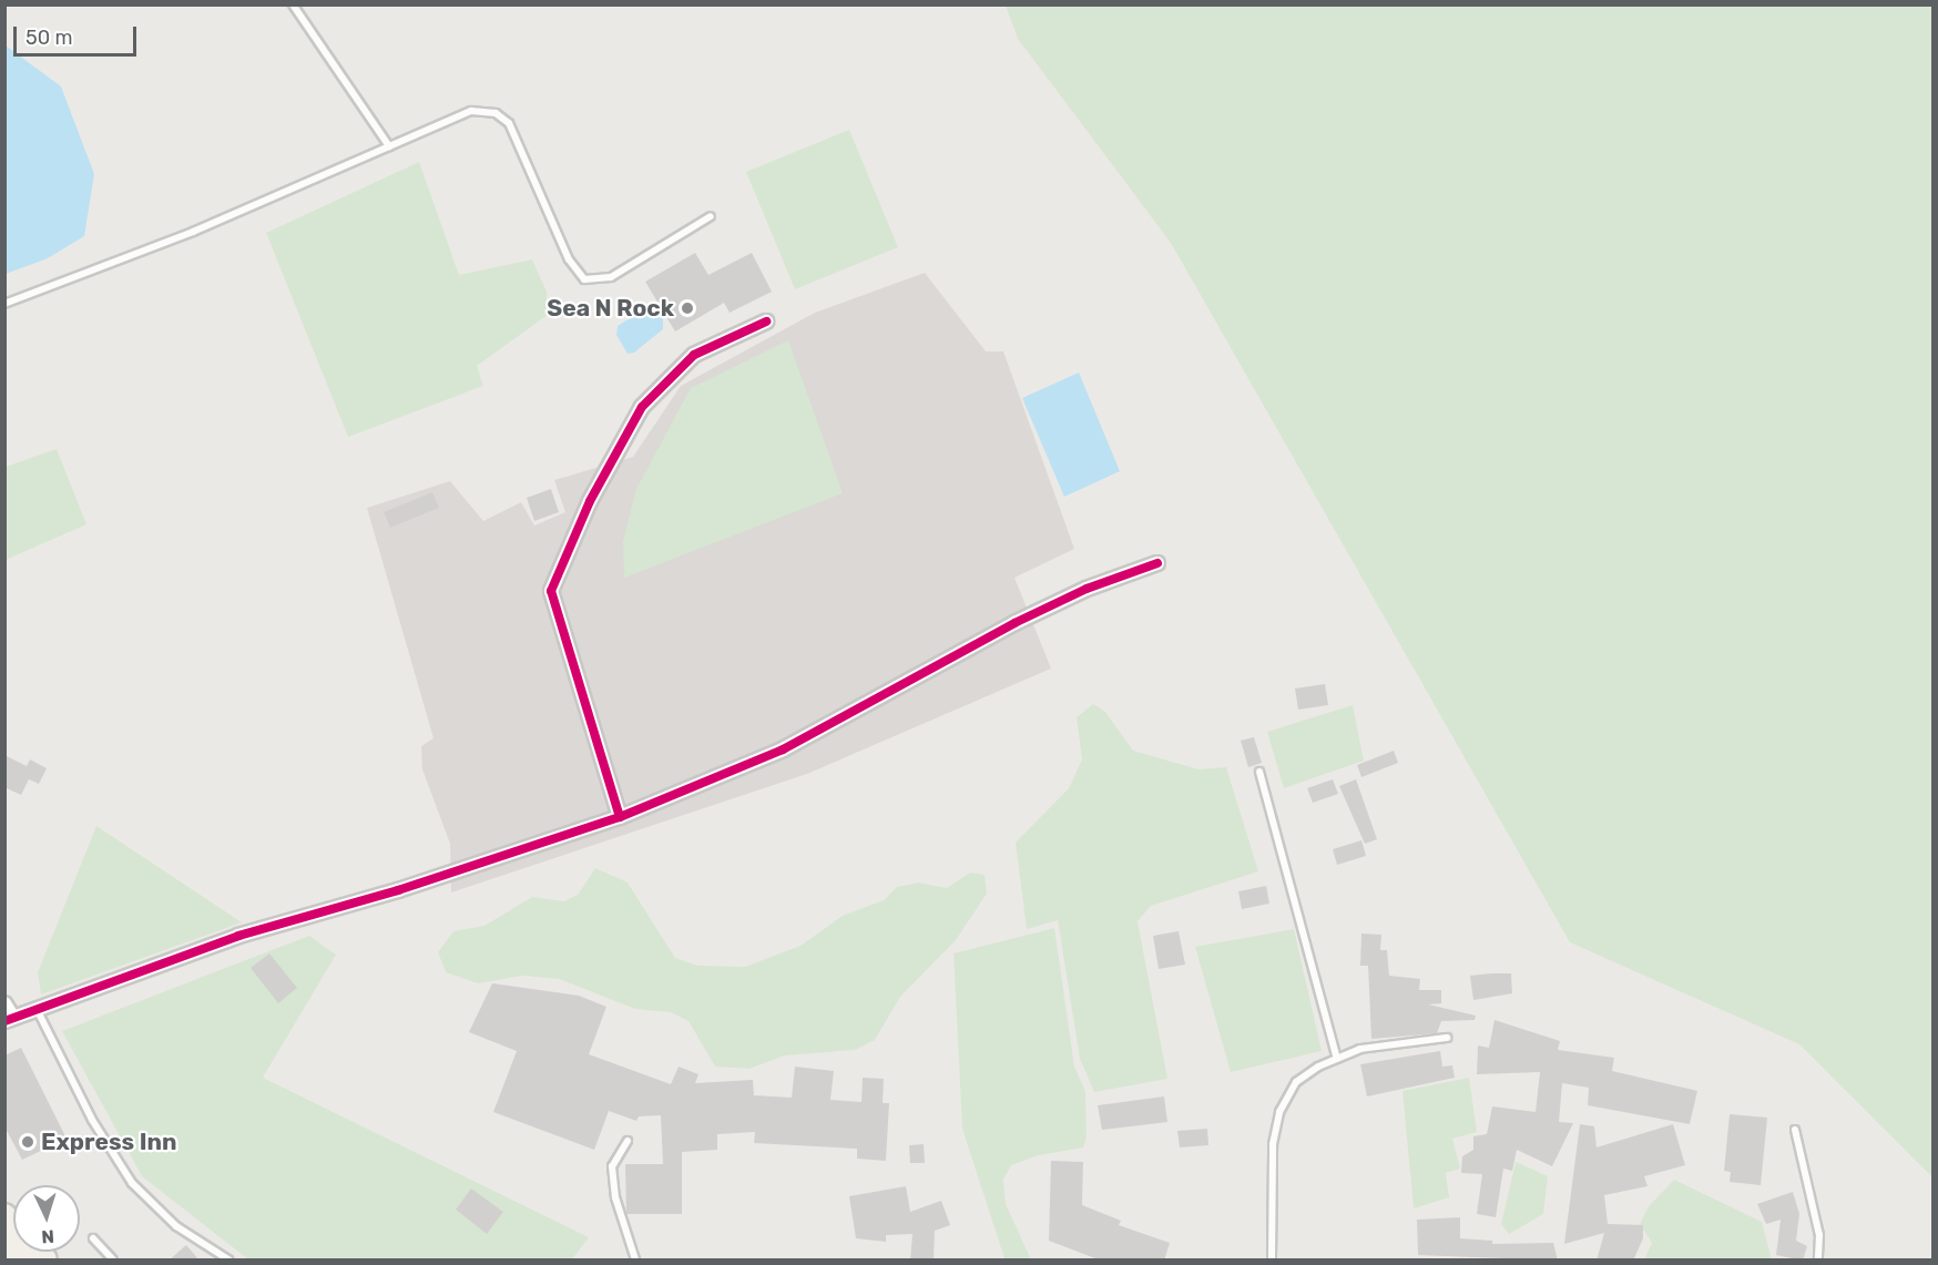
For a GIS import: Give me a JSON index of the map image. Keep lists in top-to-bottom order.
{
  "places": ["Sea N Rock", "Express Inn"],
  "scale_bar": "50 m",
  "north": "bottom"
}
